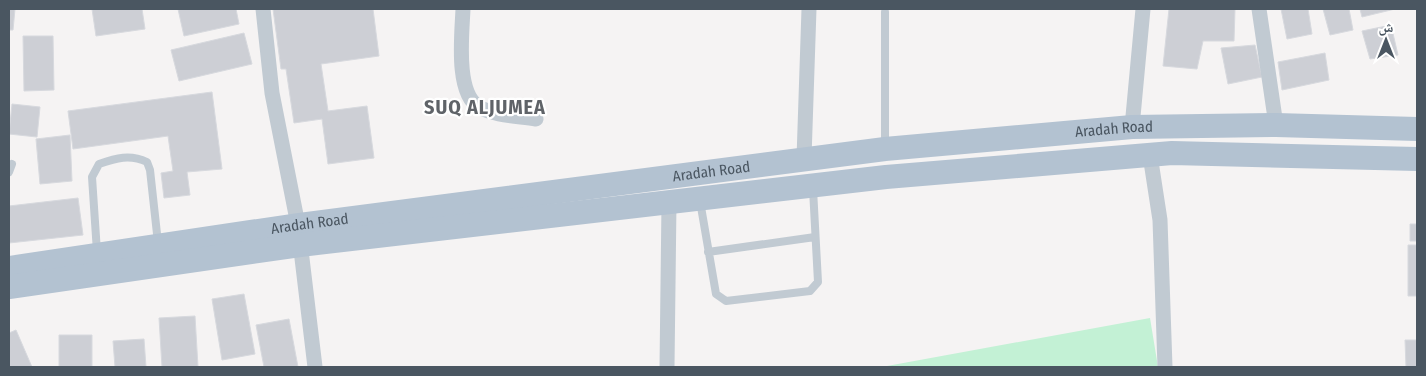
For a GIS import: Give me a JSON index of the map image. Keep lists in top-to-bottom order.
{
  "streets": {
    "main road": ["Aradah Road"]
  },
  "districts": ["SUQ ALJUMEA"],
  "north": "top"
}
